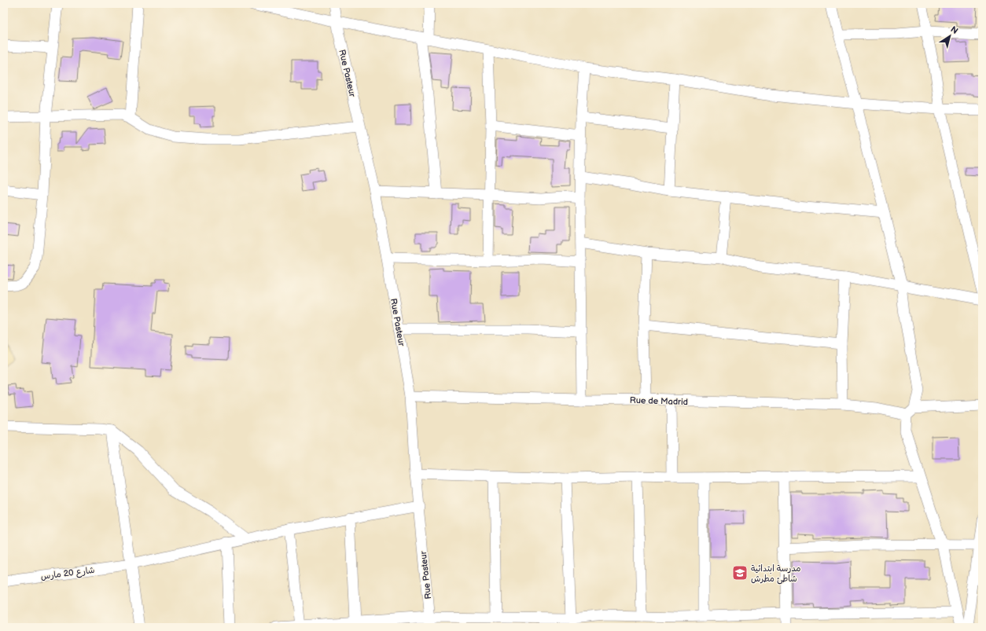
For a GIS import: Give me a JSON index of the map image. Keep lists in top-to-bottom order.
{
  "streets": {
    "street": ["Rue Pasteur", "Rue de Madrid", "شارع 20 مارس"]
  },
  "crossings": [
    ["Rue Pasteur", "Rue de Madrid"],
    ["Rue Pasteur", "شارع 20 مارس"]
  ],
  "places": {
    "school or university": ["مدرسة ابتدائية شاطئ مطرش"]
  },
  "north": "top right"
}
